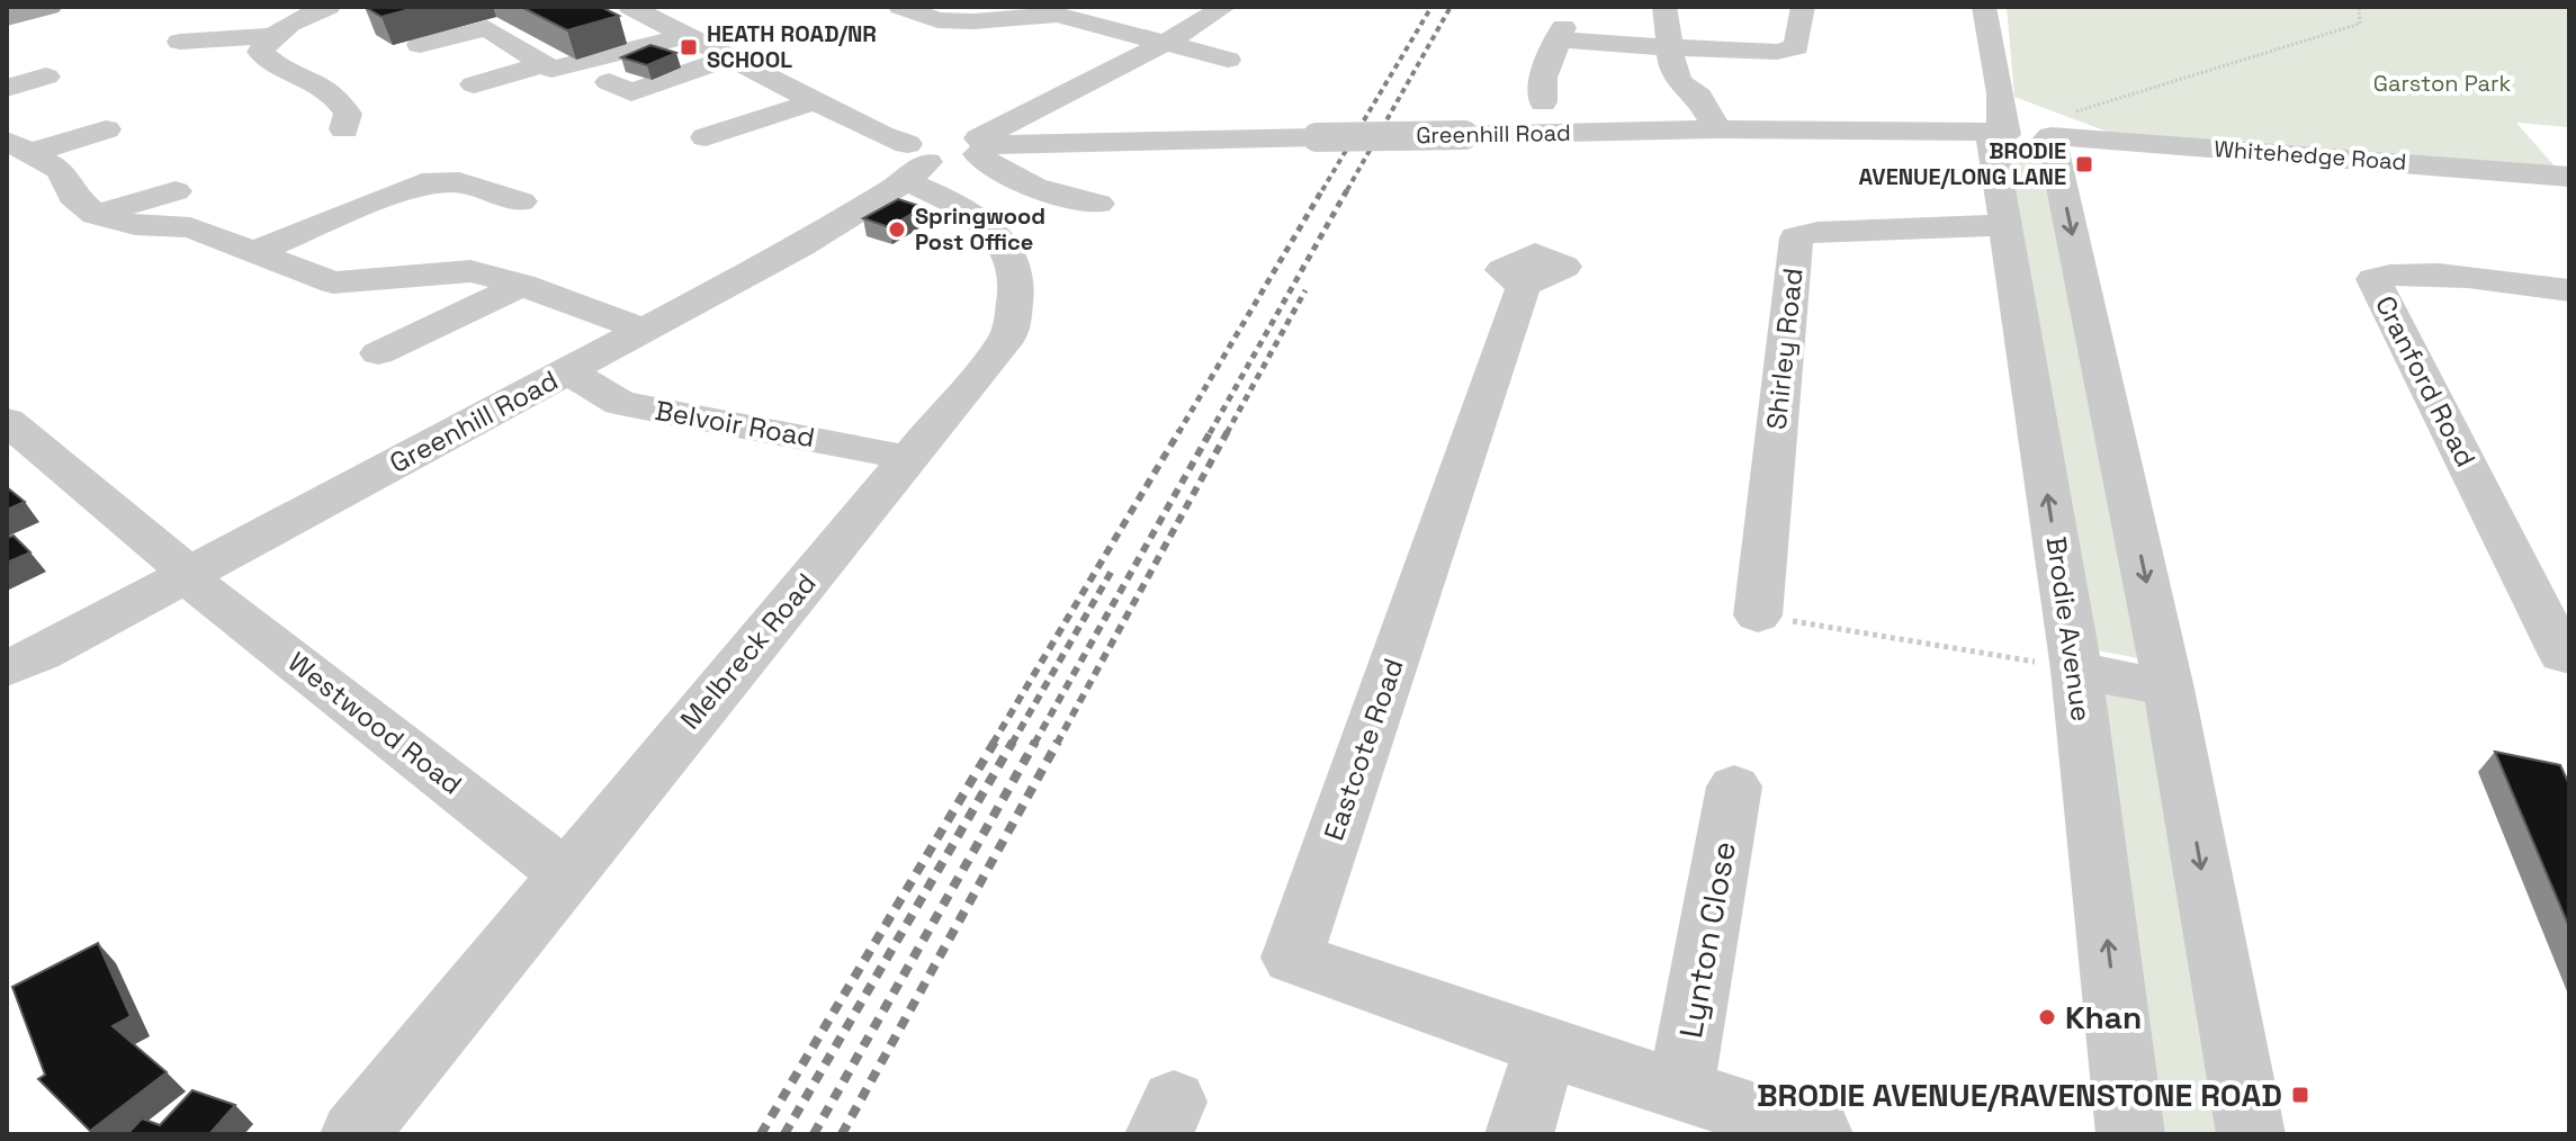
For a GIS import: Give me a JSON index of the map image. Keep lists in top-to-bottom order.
{
  "streets": {
    "street": [
      "Greenhill Road",
      "Whitehedge Road",
      "Shirley Road",
      "Cranford Road",
      "Belvoir Road",
      "Brodie Avenue",
      "Melbreck Road",
      "Westwood Road",
      "Eastcote Road",
      "Lynton Close"
    ]
  },
  "crossings": [
    ["Greenhill Road", "Whitehedge Road"],
    ["Greenhill Road", "Belvoir Road"],
    ["Greenhill Road", "Brodie Avenue"],
    ["Greenhill Road", "Melbreck Road"],
    ["Greenhill Road", "Westwood Road"],
    ["Whitehedge Road", "Brodie Avenue"],
    ["Shirley Road", "Brodie Avenue"],
    ["Belvoir Road", "Melbreck Road"],
    ["Melbreck Road", "Westwood Road"]
  ],
  "parks": ["Garston Park"],
  "places": {
    "transit": ["HEATH ROAD/NR SCHOOL", "BRODIE AVENUE/LONG LANE", "BRODIE AVENUE/RAVENSTONE ROAD"],
    "other": ["Springwood Post Office", "Khan"]
  }
}
